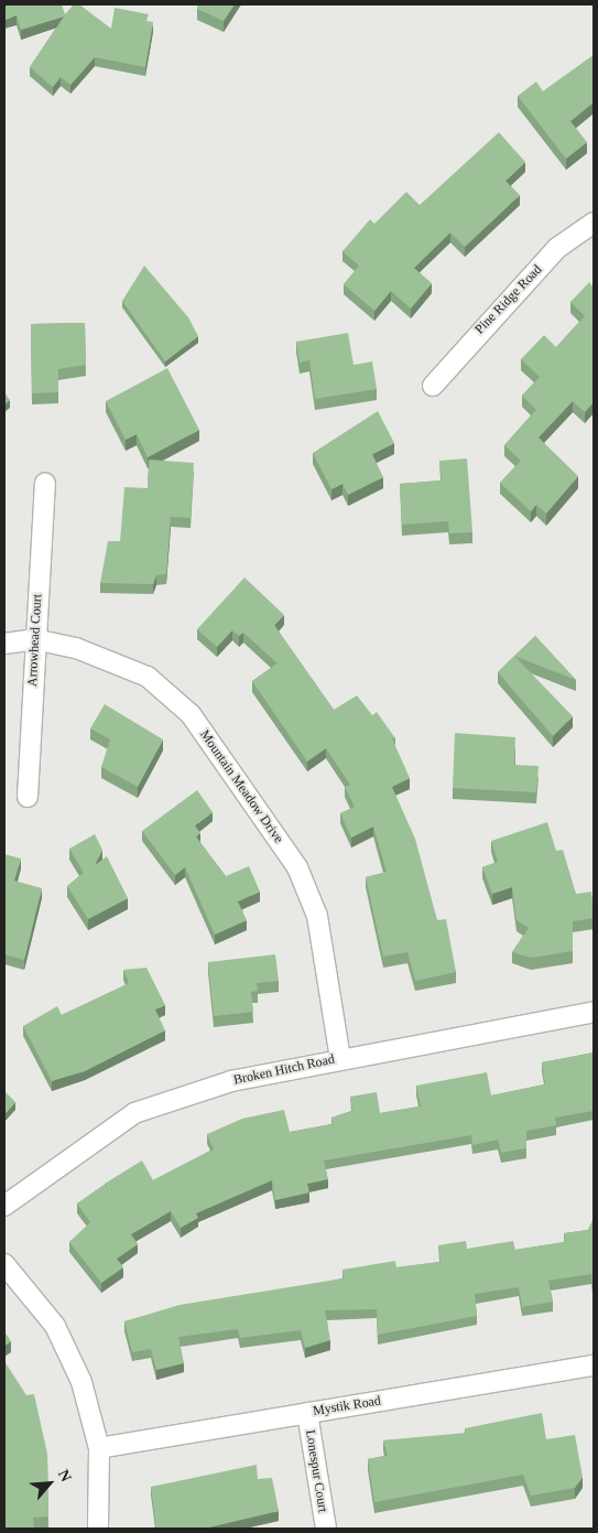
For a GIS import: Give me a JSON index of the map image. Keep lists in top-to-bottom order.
{
  "streets": {
    "street": [
      "Pine Ridge Road",
      "Arrowhead Court",
      "Mountain Meadow Drive",
      "Broken Hitch Road",
      "Mystik Road",
      "Lonespur Court"
    ]
  },
  "crossings": [
    ["Arrowhead Court", "Mountain Meadow Drive"],
    ["Mountain Meadow Drive", "Broken Hitch Road"],
    ["Mystik Road", "Lonespur Court"]
  ],
  "north": "top right"
}
